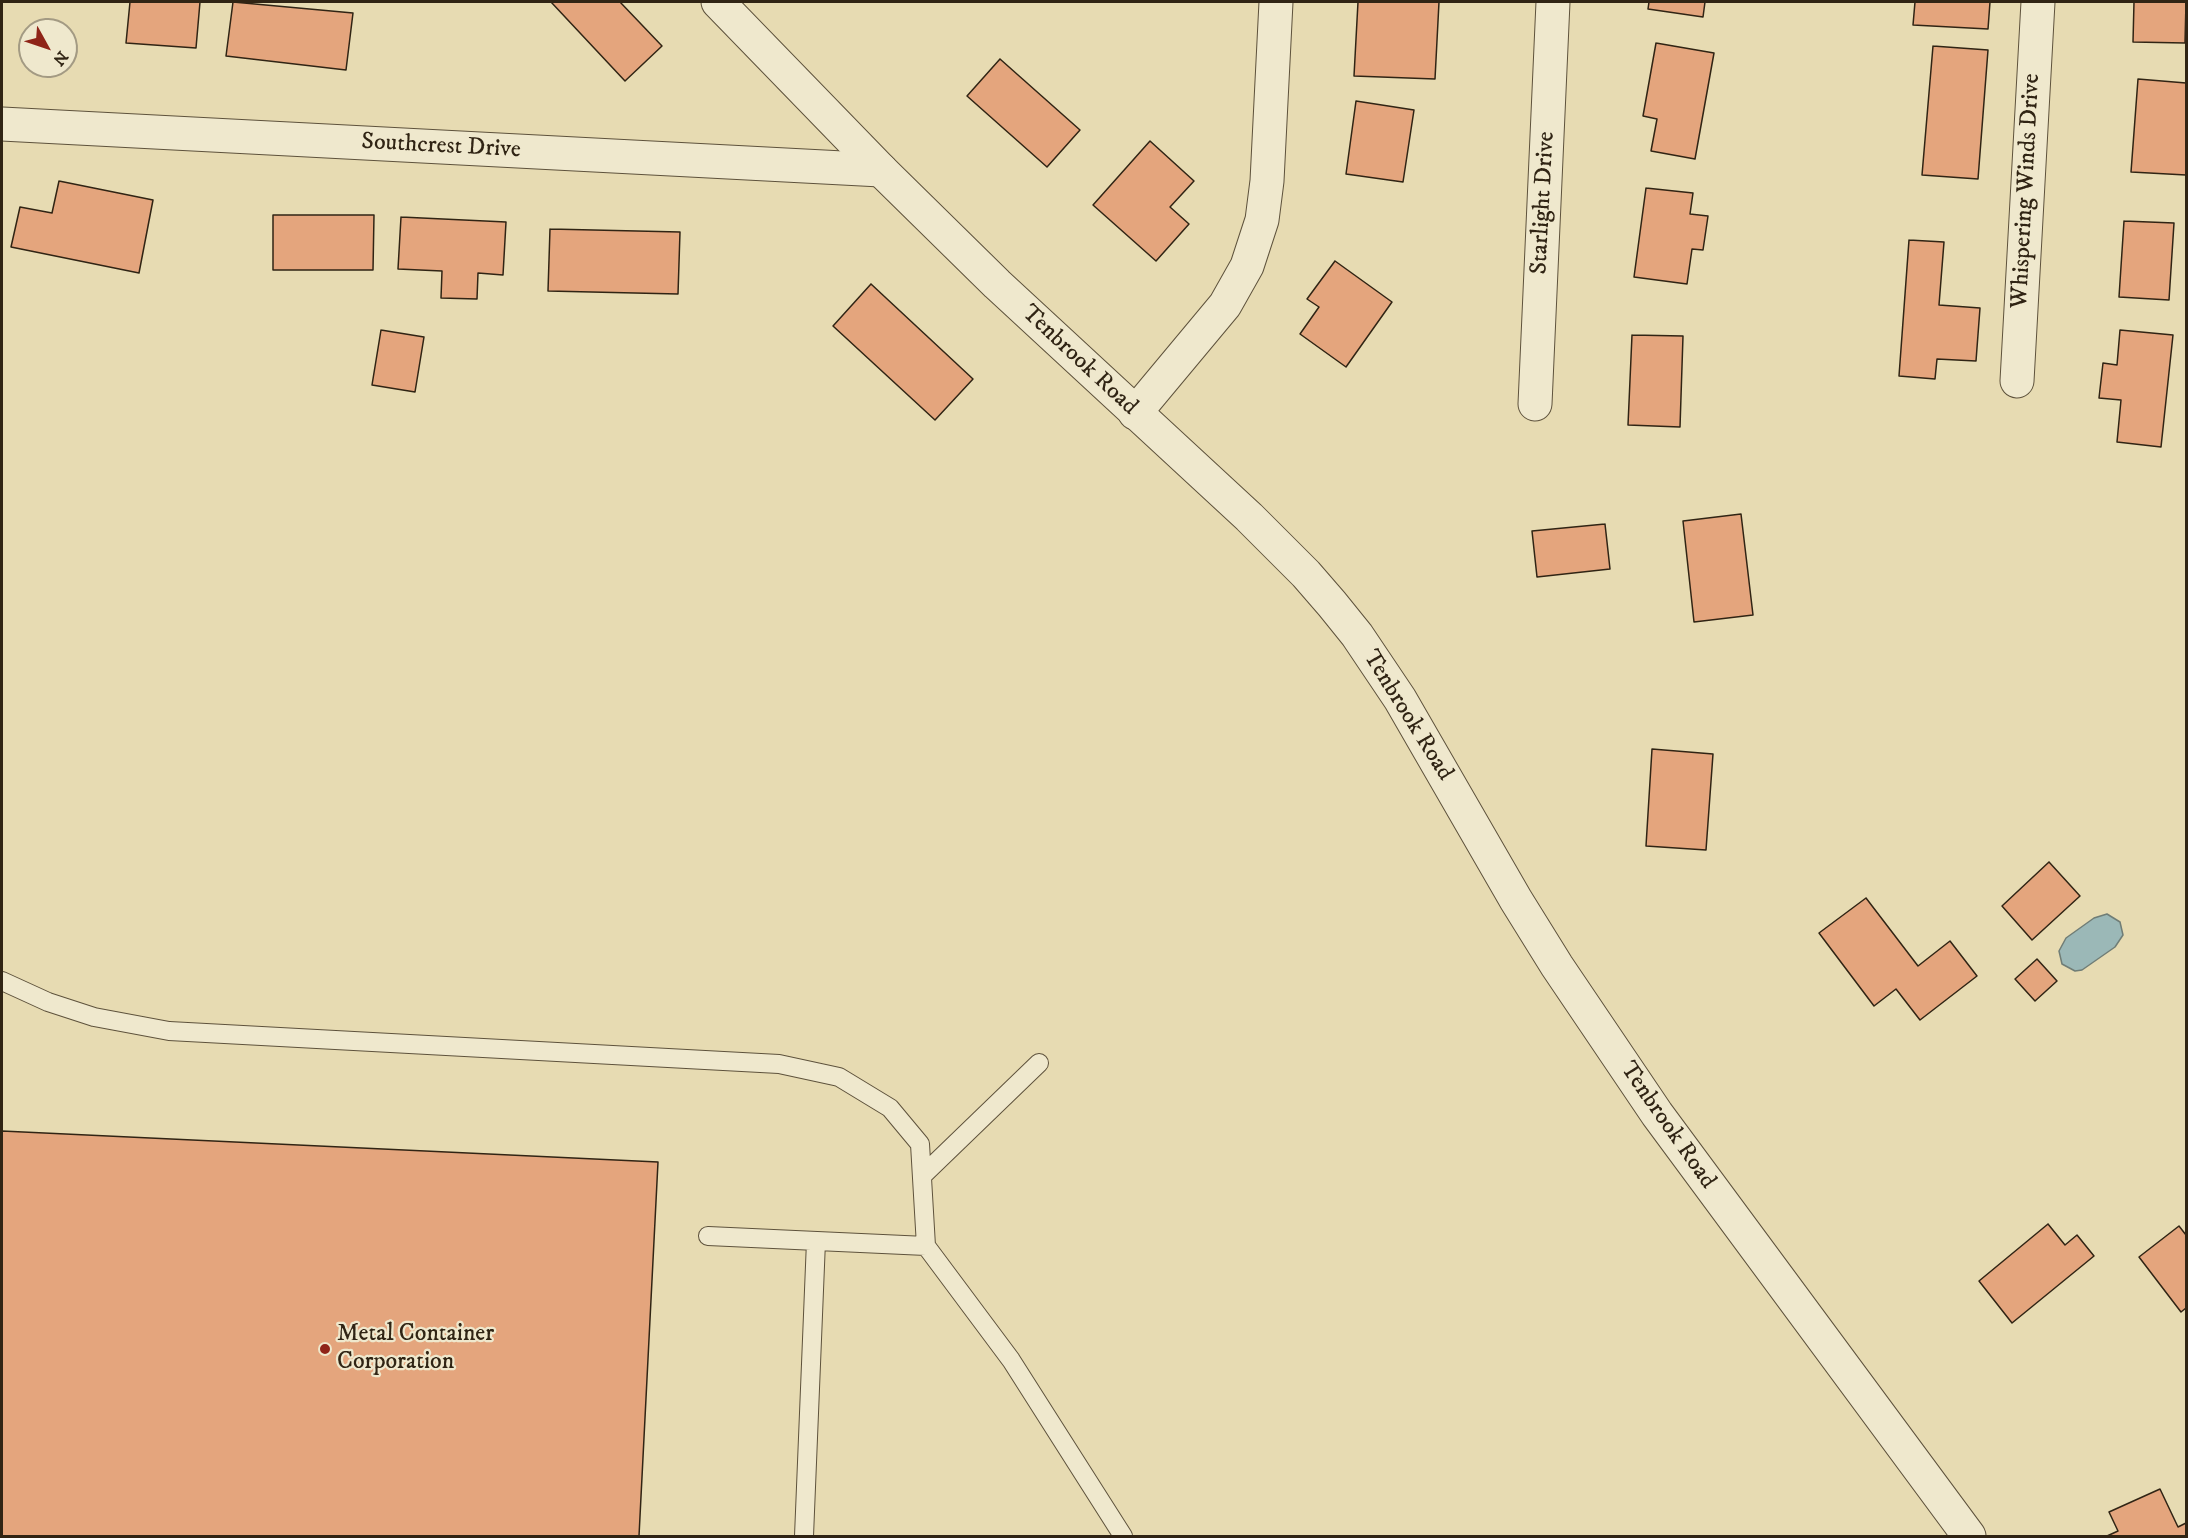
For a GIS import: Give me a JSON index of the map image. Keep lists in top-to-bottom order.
{
  "streets": {
    "street": [
      "Southcrest Drive",
      "Whispering Winds Drive",
      "Starlight Drive",
      "Tenbrook Road"
    ]
  },
  "crossings": [
    ["Southcrest Drive", "Tenbrook Road"]
  ],
  "places": ["Metal Container Corporation"],
  "north": "bottom right"
}
